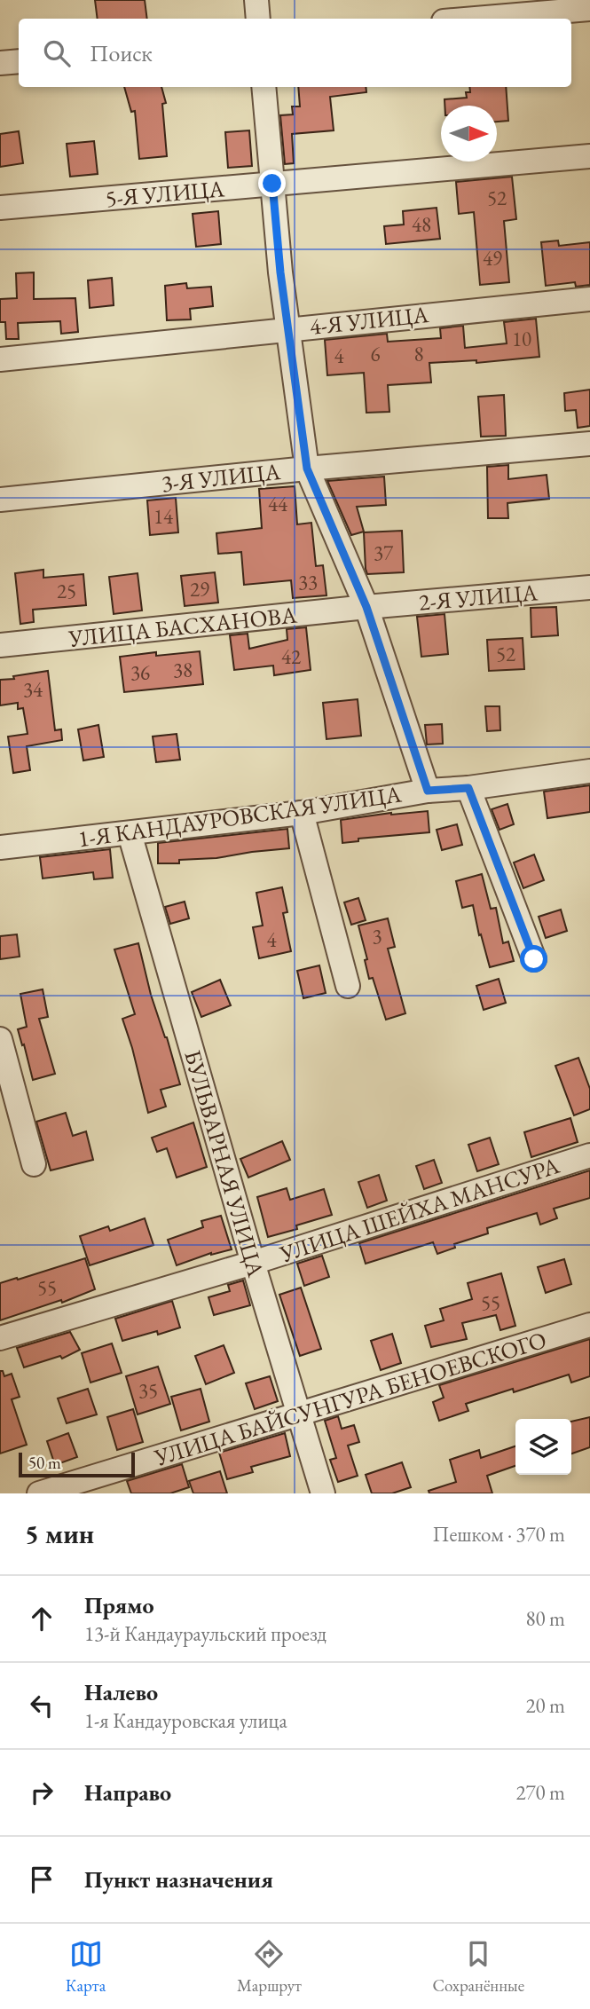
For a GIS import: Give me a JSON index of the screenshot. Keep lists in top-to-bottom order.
{
  "streets": {
    "street": [
      "5-Я УЛИЦА",
      "4-Я УЛИЦА",
      "3-Я УЛИЦА",
      "2-Я УЛИЦА",
      "УЛИЦА БАСХАНОВА",
      "1-Я КАНДАУРОВСКАЯ УЛИЦА",
      "БУЛЬВАРНАЯ УЛИЦА",
      "УЛИЦА ШЕЙХА МАНСУРА",
      "УЛИЦА БАЙСУНГУРА БЕНОЕВСКОГО"
    ]
  },
  "crossings": [
    ["2-Я УЛИЦА", "УЛИЦА БАСХАНОВА"],
    ["1-Я КАНДАУРОВСКАЯ УЛИЦА", "БУЛЬВАРНАЯ УЛИЦА"],
    ["БУЛЬВАРНАЯ УЛИЦА", "УЛИЦА ШЕЙХА МАНСУРА"],
    ["БУЛЬВАРНАЯ УЛИЦА", "УЛИЦА БАЙСУНГУРА БЕНОЕВСКОГО"]
  ],
  "house_numbers": [
    "52",
    "48",
    "49",
    "10",
    "6",
    "8",
    "4",
    "44",
    "14",
    "37",
    "33",
    "29",
    "25",
    "52",
    "42",
    "38",
    "36",
    "34",
    "3",
    "4",
    "55",
    "55",
    "35"
  ],
  "scale_bar": "50 m",
  "north": "right",
  "page": {
    "search": "Поиск",
    "scale": "50 m",
    "heading": ["5 мин", "Пешком · 370 m"],
    "list": [
      ["Прямо", "13-й Кандаураульский проезд", "80 m"],
      ["Налево", "1-я Кандауровская улица", "20 m"],
      ["Направо", "270 m"],
      "Пункт назначения"
    ],
    "nav": ["Карта", "Маршрут", "Сохранённые"]
  }
}
